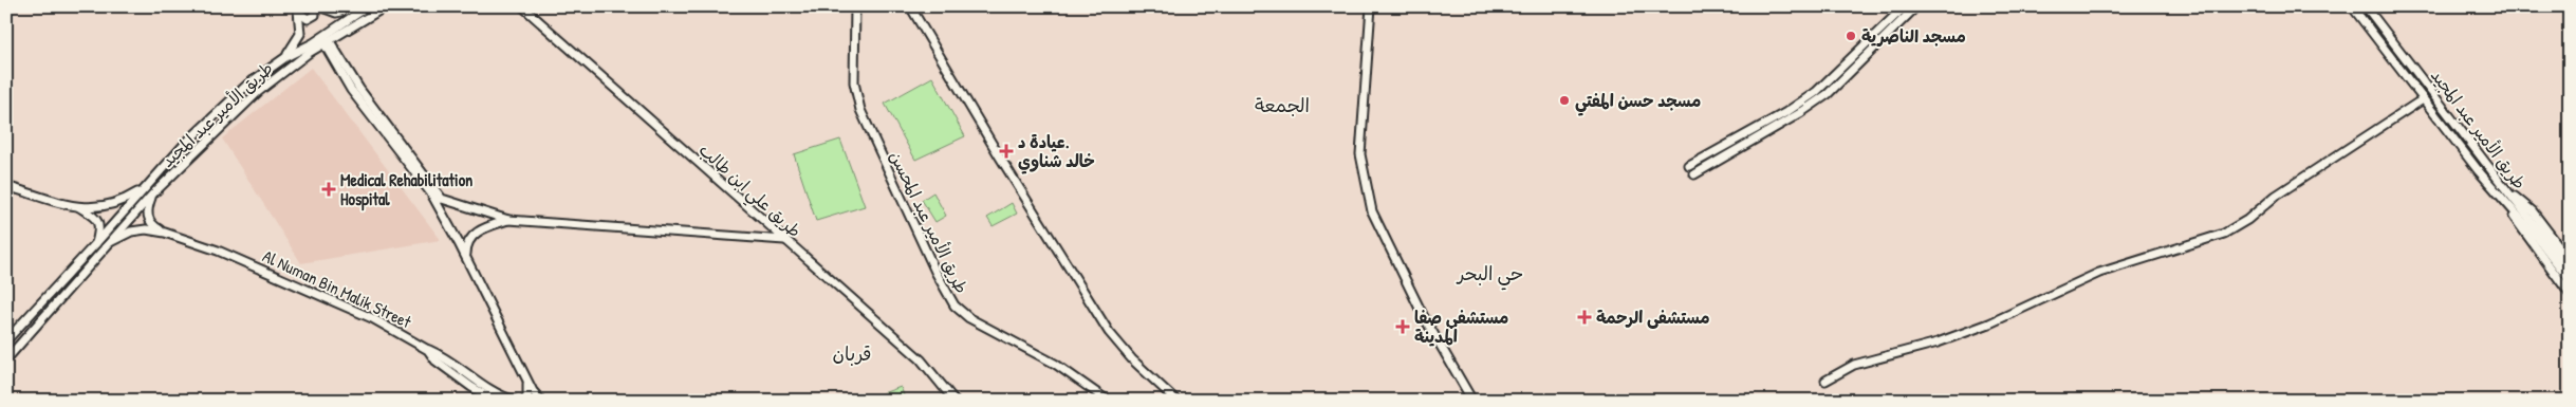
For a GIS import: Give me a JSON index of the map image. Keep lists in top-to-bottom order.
{
  "streets": {
    "main road": [
      "طريق الأمير عبد المجيد",
      "طريق علي ابن طالب",
      "طريق الأمير عبد المحسن",
      "Al Numan Bin Malik Street"
    ]
  },
  "crossings": [
    ["طريق الأمير عبد المجيد", "Al Numan Bin Malik Street"]
  ],
  "districts": ["الجمعة", "حي البحر", "قربان"],
  "places": {
    "other": ["مسجد الناصرية", "مسجد حسن المفتي"],
    "health": [
      "عيادة د. خالد شناوي",
      "Medical Rehabilitation Hospital",
      "مستشفى الرحمة",
      "مستشفی صفا المدینة"
    ]
  }
}
